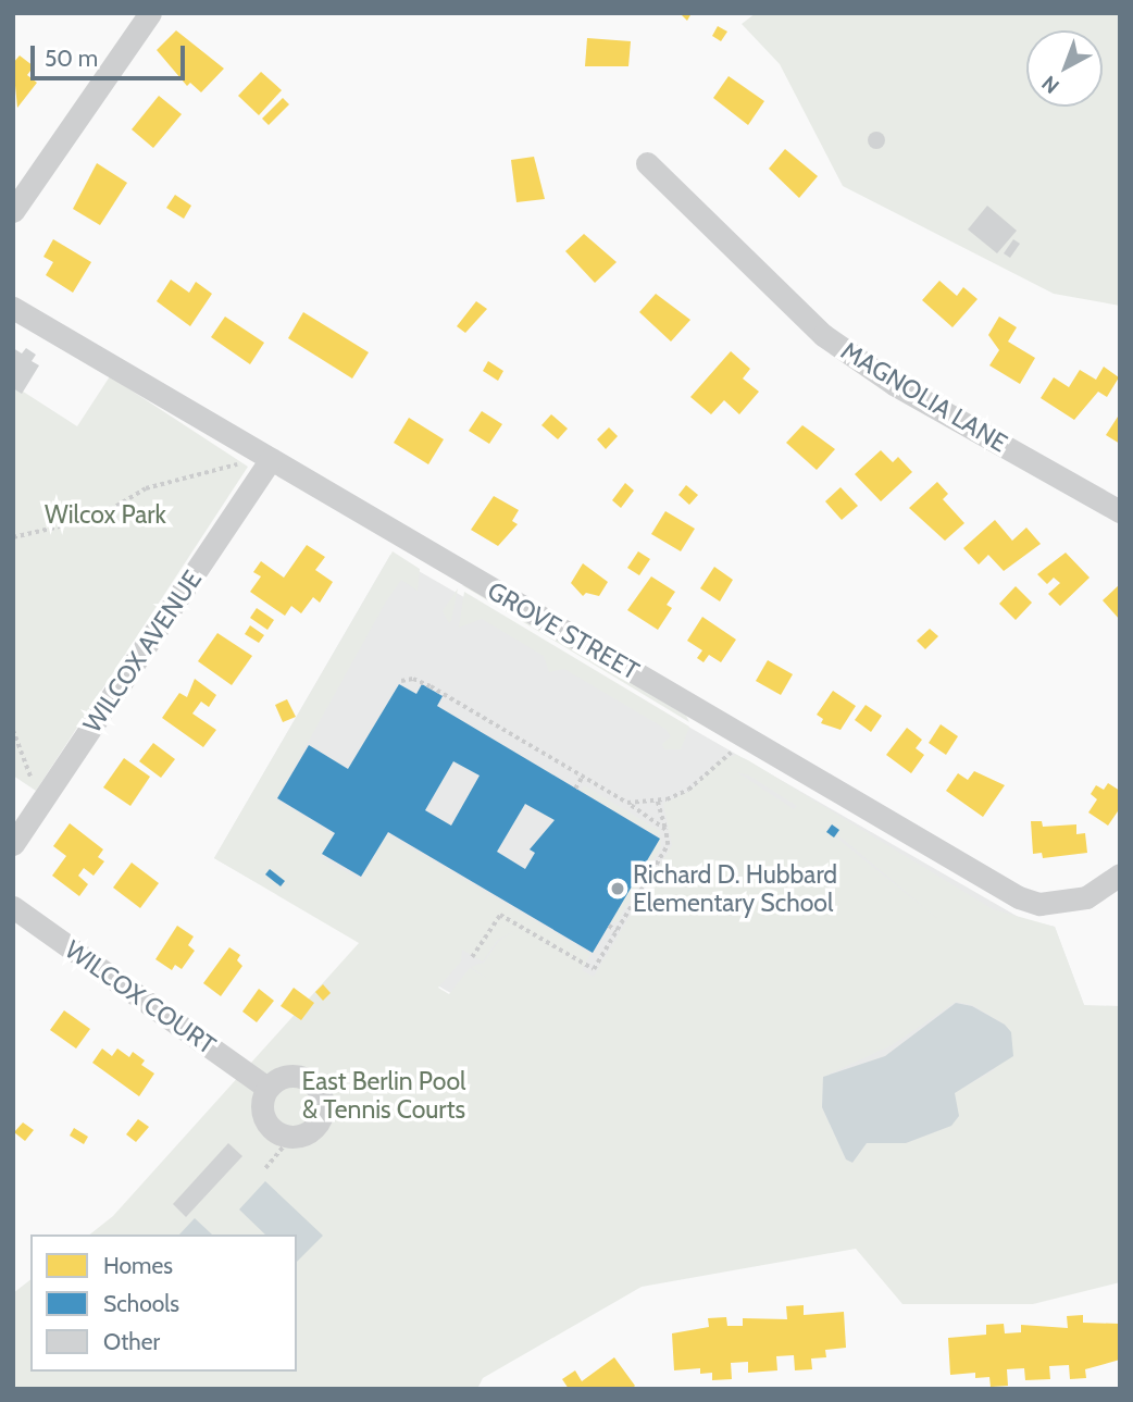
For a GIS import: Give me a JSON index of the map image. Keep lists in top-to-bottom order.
{
  "streets": {
    "street": [
      "MAGNOLIA LANE",
      "GROVE STREET",
      "WILCOX AVENUE",
      "WILCOX COURT"
    ]
  },
  "crossings": [
    ["GROVE STREET", "WILCOX AVENUE"]
  ],
  "parks": ["Wilcox Park", "East Berlin Pool & Tennis Courts"],
  "places": ["Richard D. Hubbard Elementary School"],
  "legend": ["Homes", "Schools", "Other"],
  "scale_bar": "50 m",
  "north": "bottom left"
}
